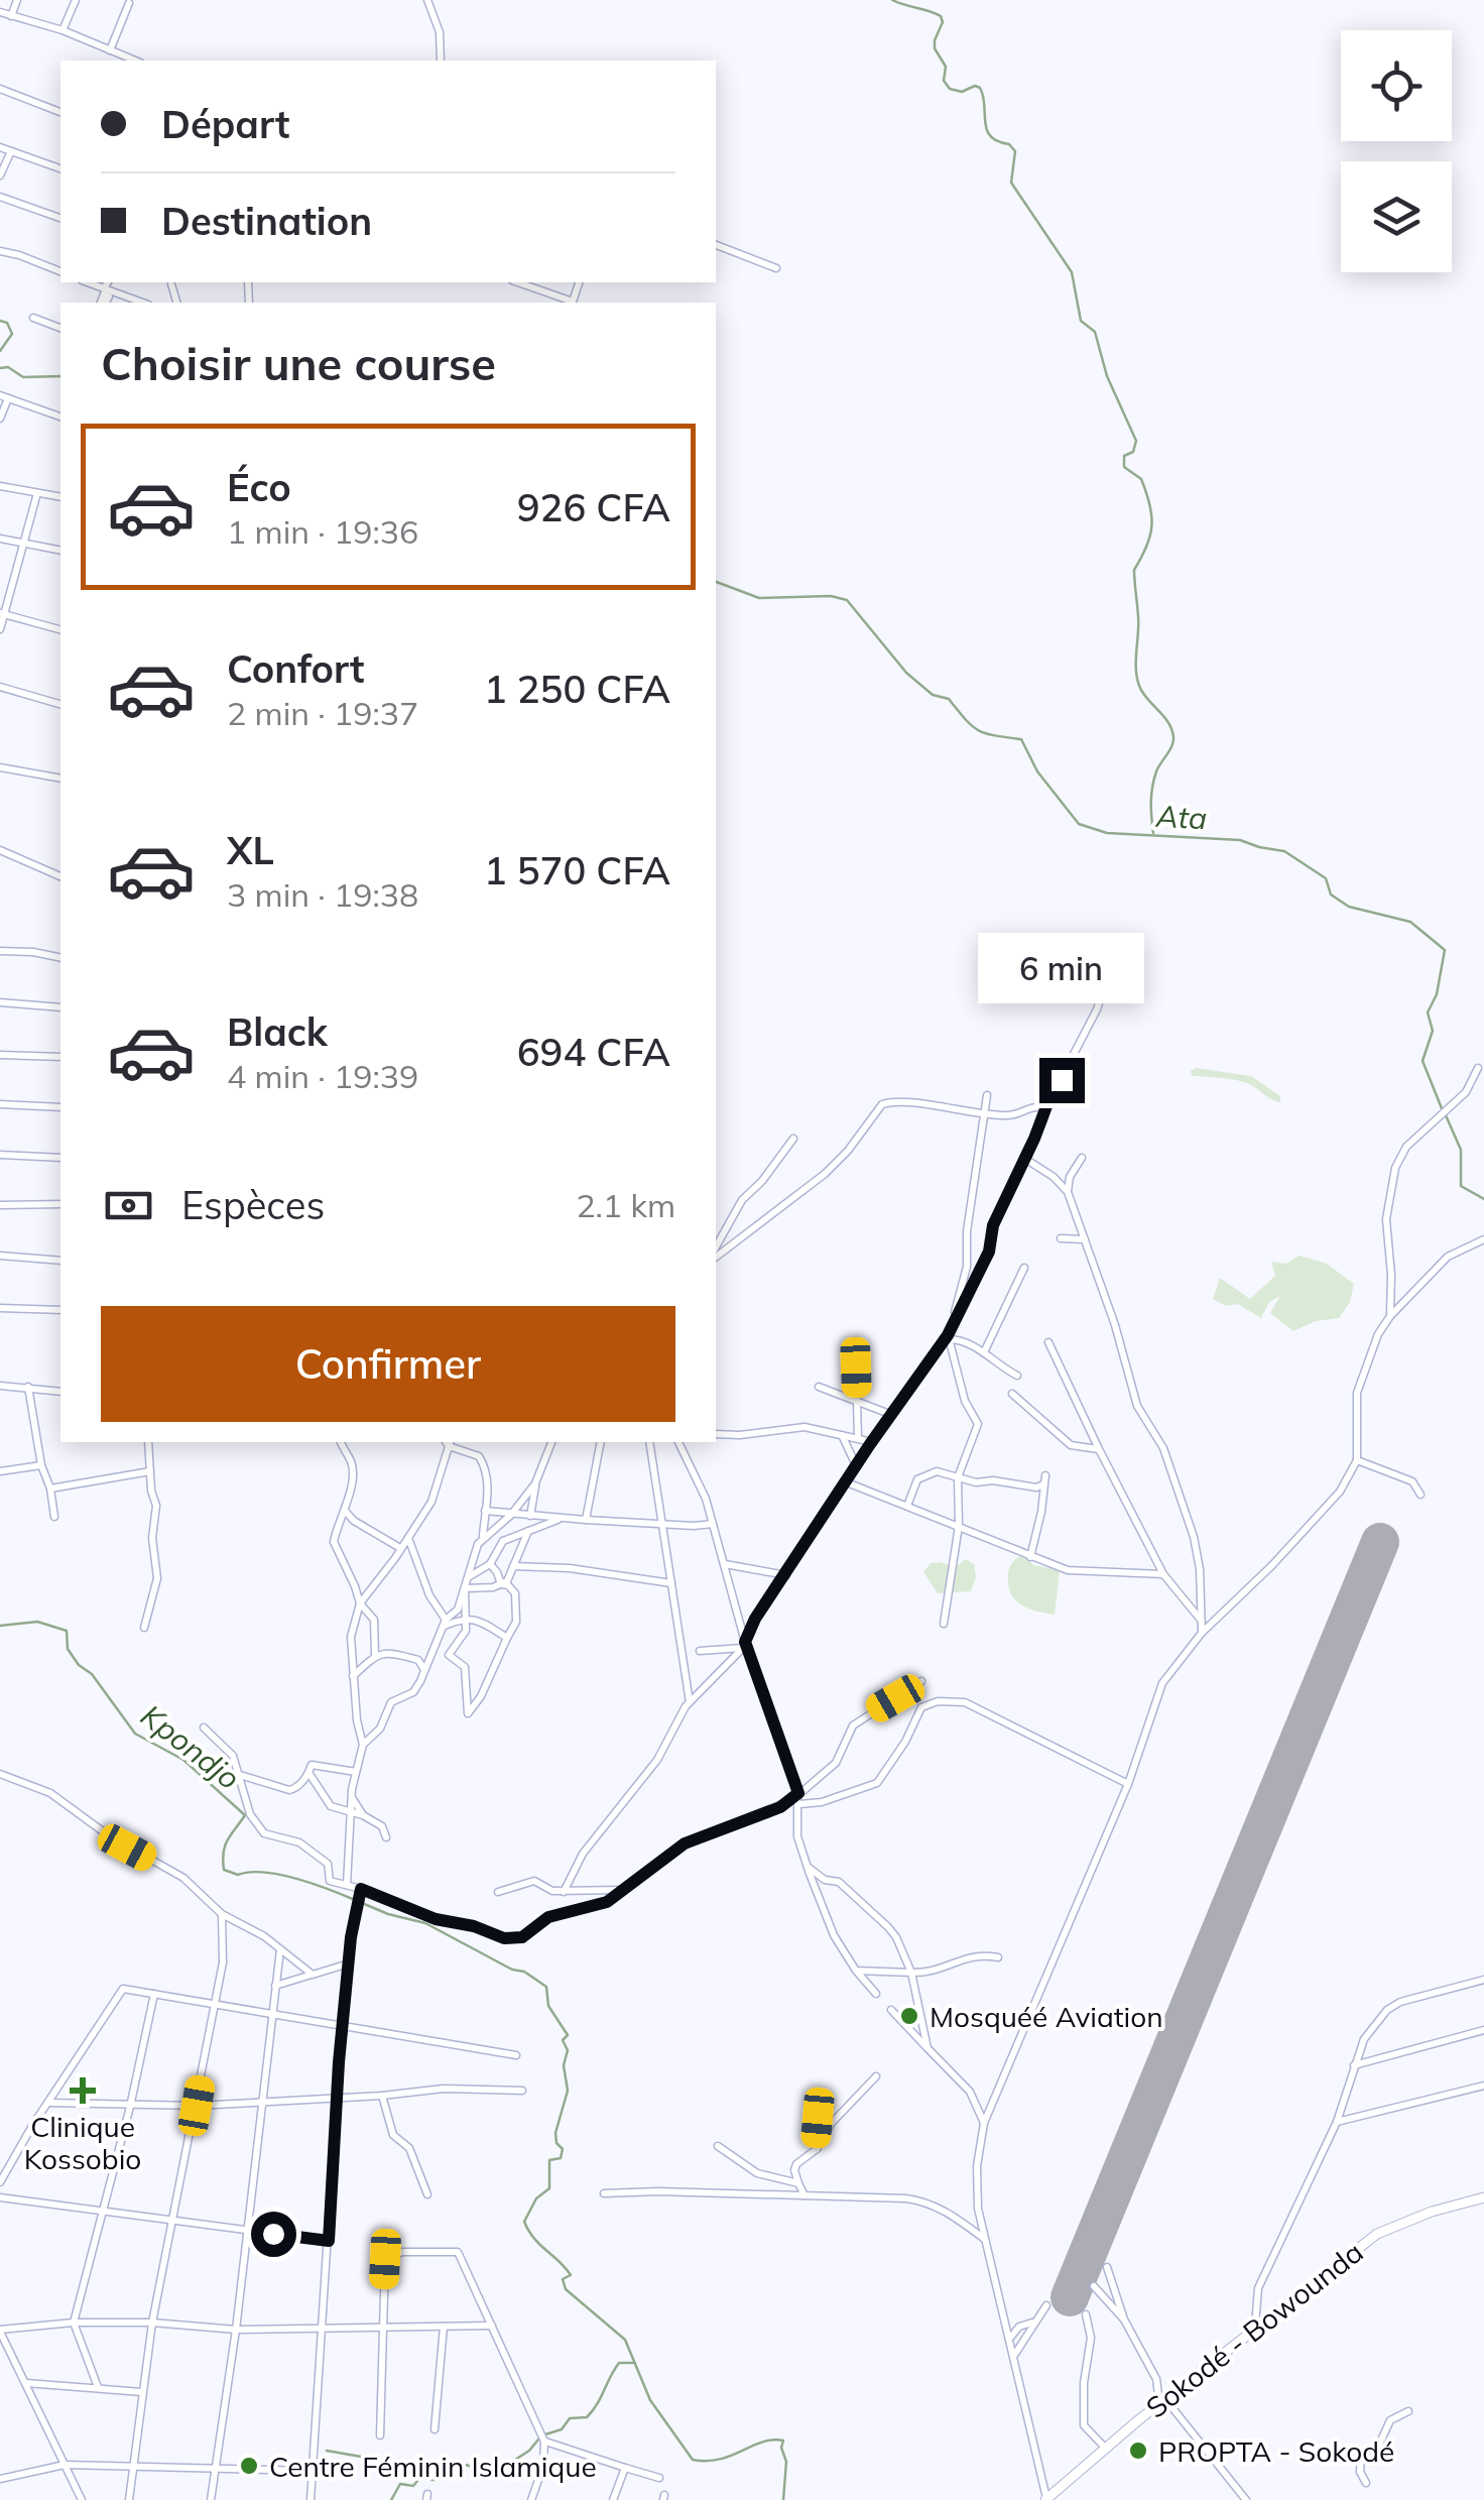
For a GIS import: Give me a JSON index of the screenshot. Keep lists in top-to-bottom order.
{
  "streets": {
    "main road": ["Sokodé - Bowounda"]
  },
  "water": ["Ata", "Kpondjo"],
  "places": {
    "other": ["Mosquéé Aviation", "PROPTA - Sokodé", "Centre Féminin Islamique"],
    "health": ["Clinique Kossobio"]
  },
  "page": {
    "banner": ["Départ", "Destination"],
    "heading": "Choisir une course",
    "list": [
      {
        "name": "Éco",
        "note": "1 min · 19:36",
        "value": "926 CFA"
      },
      {
        "name": "Confort",
        "note": "2 min · 19:37",
        "value": "1 250 CFA"
      },
      {
        "name": "XL",
        "note": "3 min · 19:38",
        "value": "1 570 CFA"
      },
      {
        "name": "Black",
        "note": "4 min · 19:39",
        "value": "694 CFA"
      }
    ],
    "bubble": "6 min",
    "pay": ["Espèces", "2.1 km"],
    "buttons": "Confirmer"
  }
}
